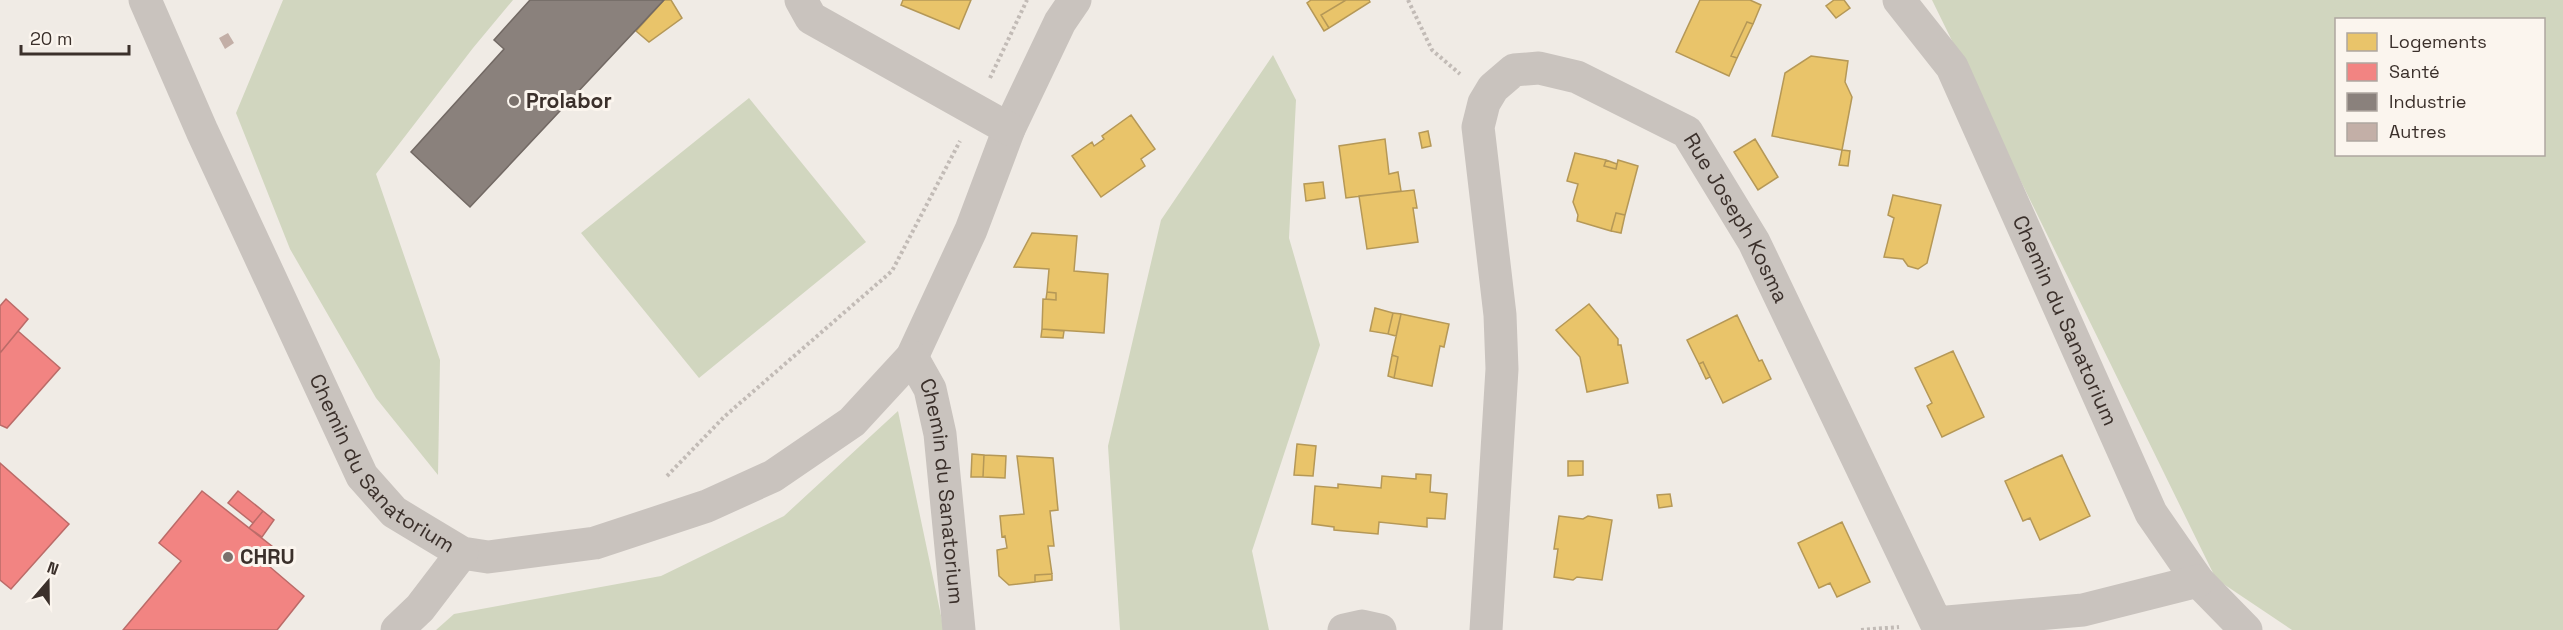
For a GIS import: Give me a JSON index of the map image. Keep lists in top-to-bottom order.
{
  "streets": {
    "street": ["Rue Joseph Kosma", "Chemin du Sanatorium"]
  },
  "crossings": [
    ["Rue Joseph Kosma", "Chemin du Sanatorium"]
  ],
  "places": ["Prolabor", "CHRU"],
  "legend": [
    "Logements",
    "Santé",
    "Industrie",
    "Autres"
  ],
  "scale_bar": "20 m",
  "north": "top"
}
